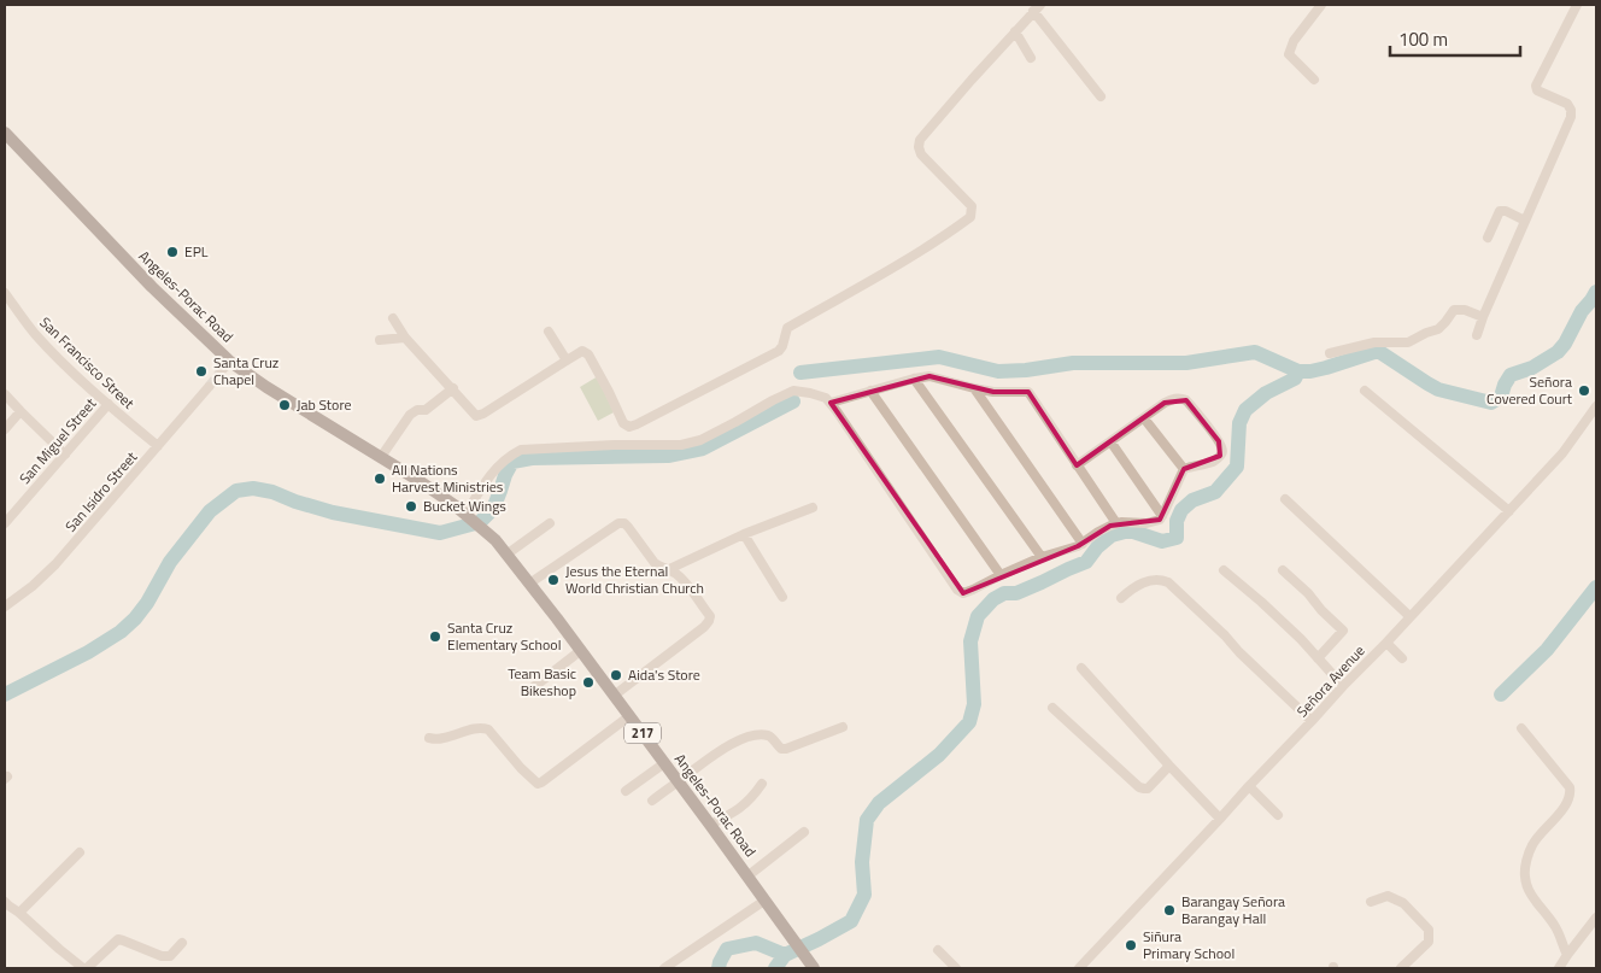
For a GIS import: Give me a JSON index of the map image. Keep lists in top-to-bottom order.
{
  "streets": {
    "main road": ["Angeles-Porac Road", "217"],
    "street": [
      "San Francisco Street",
      "San Miguel Street",
      "San Isidro Street",
      "Señora Avenue"
    ]
  },
  "crossings": [
    ["San Francisco Street", "San Miguel Street"],
    ["San Francisco Street", "San Isidro Street"]
  ],
  "places": [
    "EPL",
    "Santa Cruz Chapel",
    "Señora Covered Court",
    "Jab Store",
    "All Nations Harvest Ministries",
    "Bucket Wings",
    "Jesus the Eternal World Christian Church",
    "Santa Cruz Elementary School",
    "Aida's Store",
    "Team Basic Bikeshop",
    "Barangay Señora Barangay Hall",
    "Siñura Primary School"
  ],
  "scale_bar": "100 m"
}
